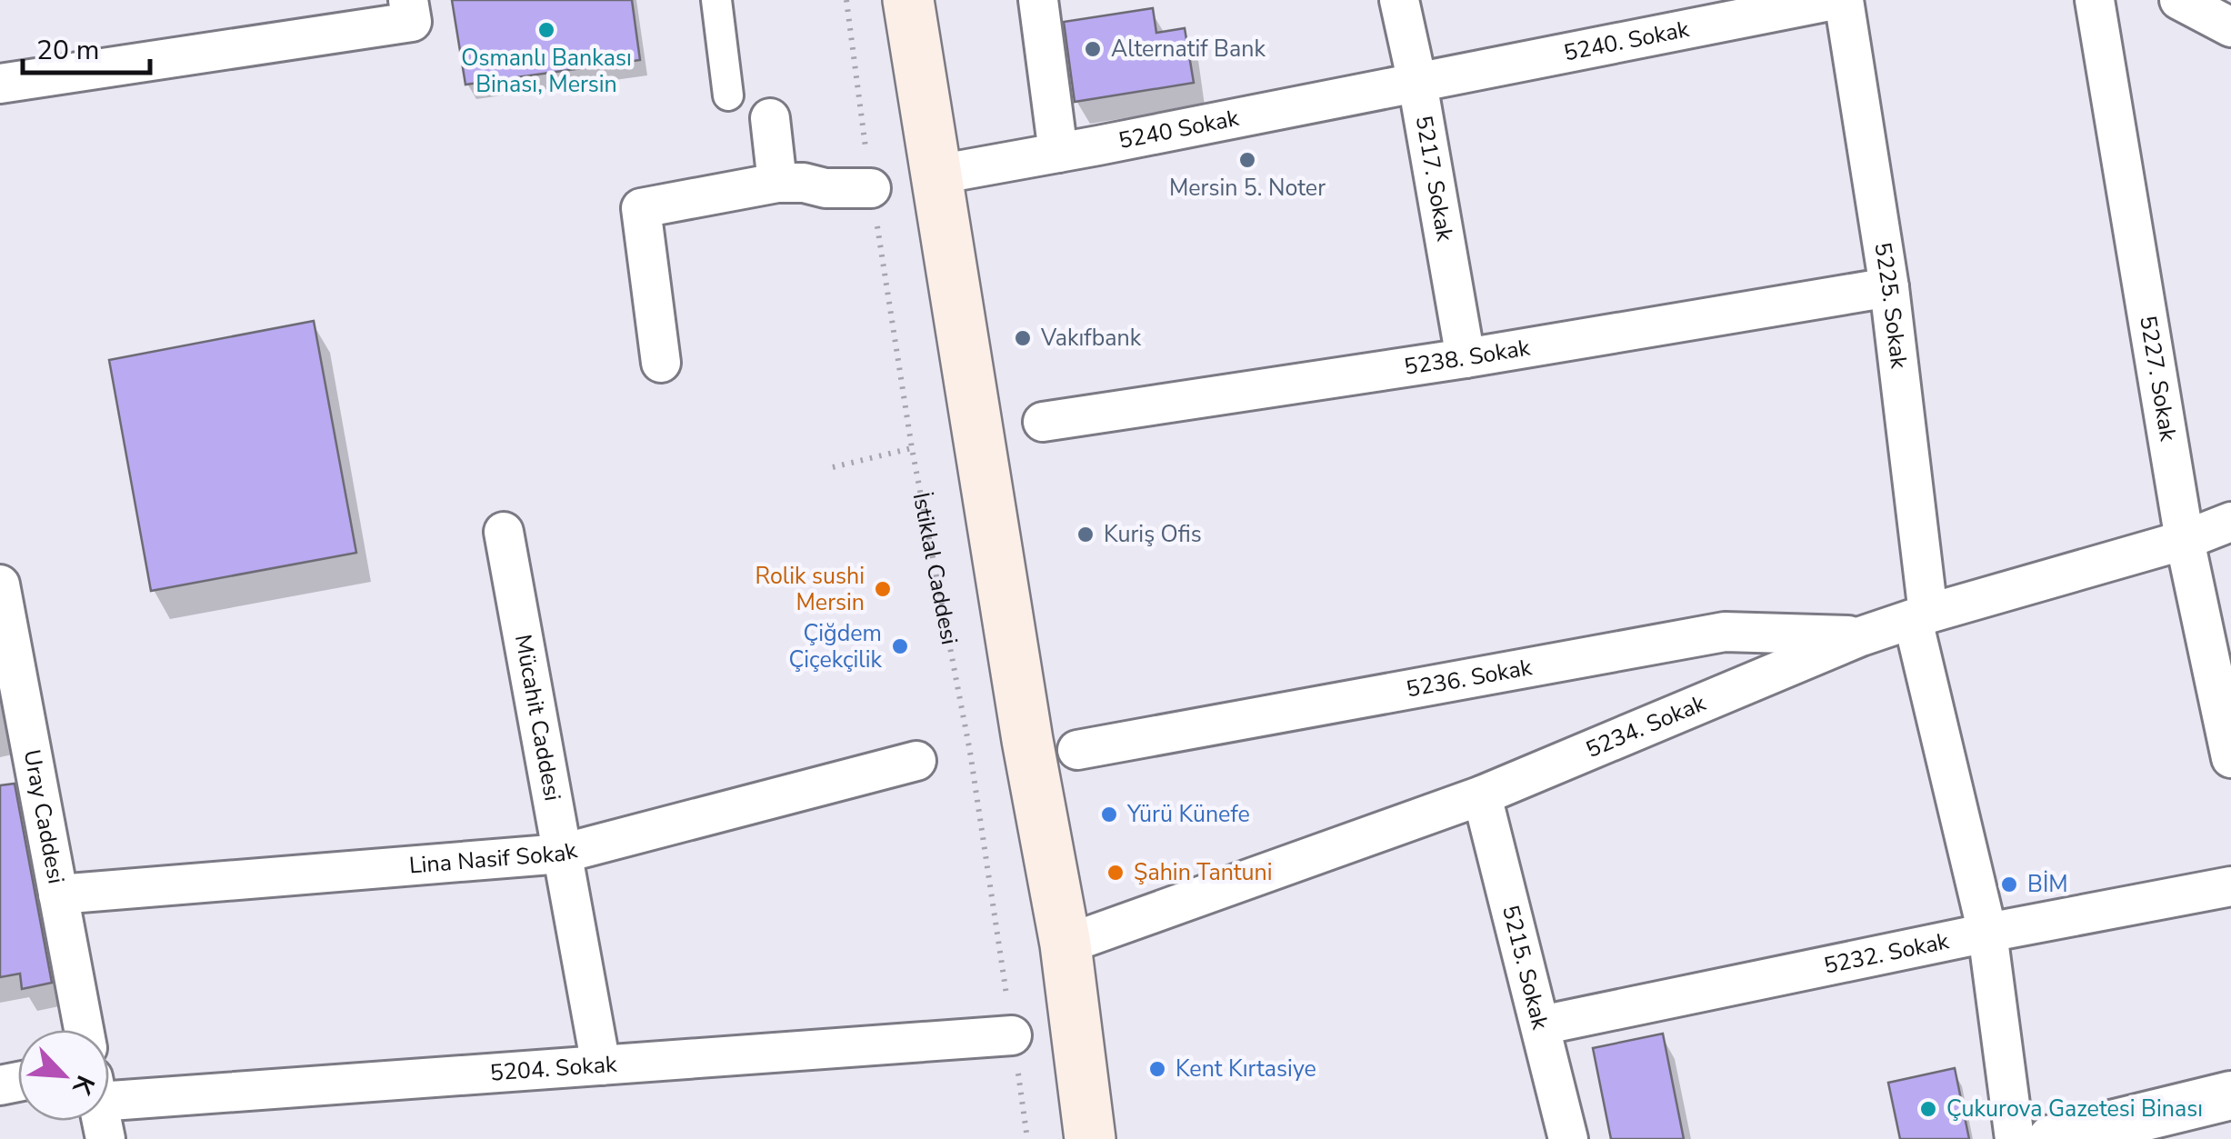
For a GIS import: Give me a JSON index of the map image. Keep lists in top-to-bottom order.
{
  "streets": {
    "street": [
      "5240. Sokak",
      "5240 Sokak",
      "5217. Sokak",
      "5225. Sokak",
      "5238. Sokak",
      "5227. Sokak",
      "5236. Sokak",
      "Mücahit Caddesi",
      "5234. Sokak",
      "Uray Caddesi",
      "Lina Nasif Sokak",
      "5232. Sokak",
      "5215. Sokak",
      "5204. Sokak"
    ],
    "path": ["İstiklal Caddesi"]
  },
  "crossings": [
    ["5240. Sokak", "5240 Sokak"],
    ["5240. Sokak", "5217. Sokak"],
    ["5240 Sokak", "5217. Sokak"],
    ["5217. Sokak", "5238. Sokak"],
    ["5225. Sokak", "5238. Sokak"],
    ["5225. Sokak", "5234. Sokak"],
    ["5225. Sokak", "5232. Sokak"],
    ["5227. Sokak", "5234. Sokak"],
    ["İstiklal Caddesi", "5204. Sokak"],
    ["5236. Sokak", "5234. Sokak"],
    ["Mücahit Caddesi", "Lina Nasif Sokak"],
    ["Mücahit Caddesi", "5204. Sokak"],
    ["5234. Sokak", "5215. Sokak"],
    ["Uray Caddesi", "Lina Nasif Sokak"],
    ["5232. Sokak", "5215. Sokak"]
  ],
  "places": [
    "Osmanlı Bankası Binası, Mersin",
    "Alternatif Bank",
    "Mersin 5. Noter",
    "Vakıfbank",
    "Kuriş Ofis",
    "Rolik sushi Mersin",
    "Çiğdem Çiçekçilik",
    "Yürü Künefe",
    "Şahin Tantuni",
    "BİM",
    "Kent Kırtasiye",
    "Çukurova Gazetesi Binası"
  ],
  "scale_bar": "20 m",
  "north": "bottom right"
}
